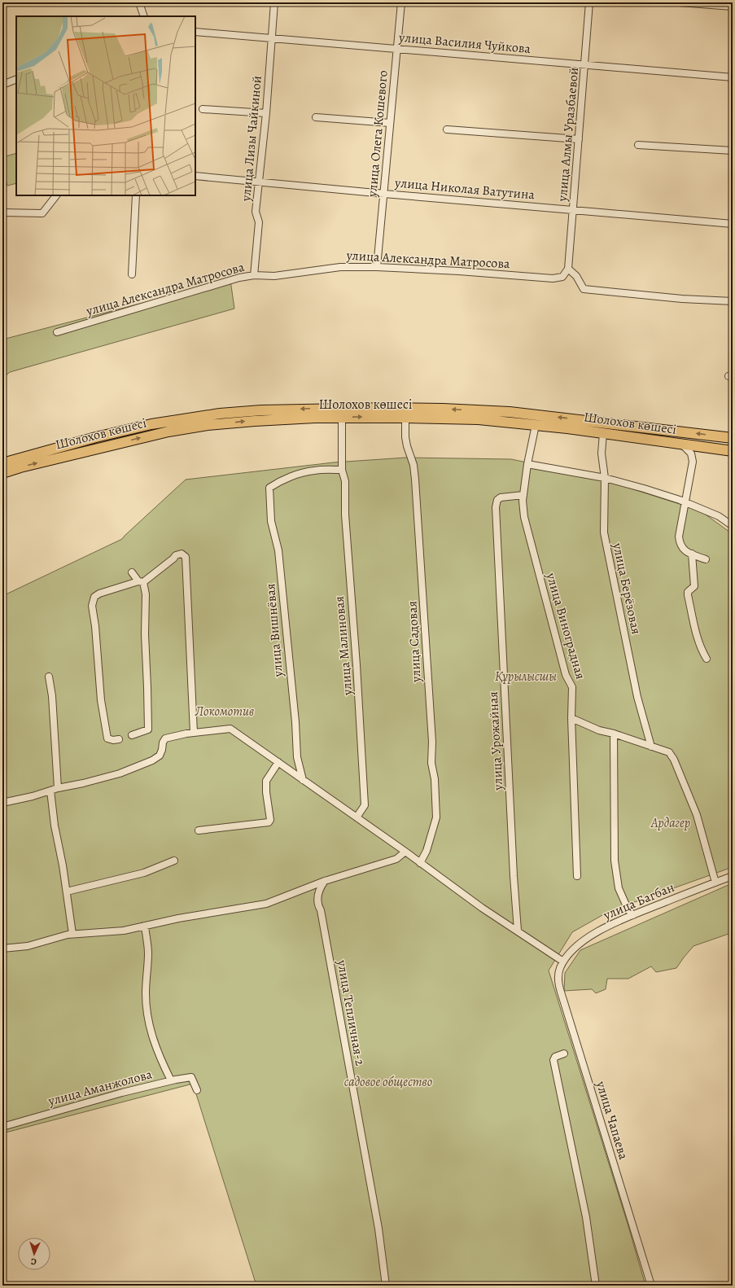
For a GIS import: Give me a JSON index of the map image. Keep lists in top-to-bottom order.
{
  "streets": {
    "highway": ["Шолохов көшесі"],
    "street": [
      "улица Василия Чуйкова",
      "улица Олега Кошевого",
      "улица Алмы Уразбаевой",
      "улица Лизы Чайкиной",
      "улица Николая Ватутина",
      "улица Александра Матросова",
      "улица Берёзовая",
      "улица Виноградная",
      "улица Вишнёвая",
      "улица Садовая",
      "улица Малиновая",
      "улица Урожайная",
      "улица Багбан",
      "улица Тепличная-2",
      "улица Аманжолова",
      "улица Чапаева"
    ]
  },
  "crossings": [
    ["улица Василия Чуйкова", "улица Олега Кошевого"],
    ["улица Василия Чуйкова", "улица Алмы Уразбаевой"],
    ["улица Василия Чуйкова", "улица Лизы Чайкиной"],
    ["улица Олега Кошевого", "улица Николая Ватутина"],
    ["улица Олега Кошевого", "улица Александра Матросова"],
    ["улица Алмы Уразбаевой", "улица Николая Ватутина"],
    ["улица Алмы Уразбаевой", "улица Александра Матросова"],
    ["улица Лизы Чайкиной", "улица Николая Ватутина"],
    ["улица Лизы Чайкиной", "улица Александра Матросова"],
    ["Шолохов көшесі", "улица Берёзовая"],
    ["Шолохов көшесі", "улица Виноградная"],
    ["Шолохов көшесі", "улица Садовая"],
    ["Шолохов көшесі", "улица Малиновая"],
    ["улица Виноградная", "улица Урожайная"],
    ["улица Вишнёвая", "улица Малиновая"],
    ["улица Багбан", "улица Чапаева"]
  ],
  "parks": [
    "Құрылысшы",
    "Локомотив",
    "Ардагер",
    "садовое общество"
  ],
  "north": "bottom"
}
